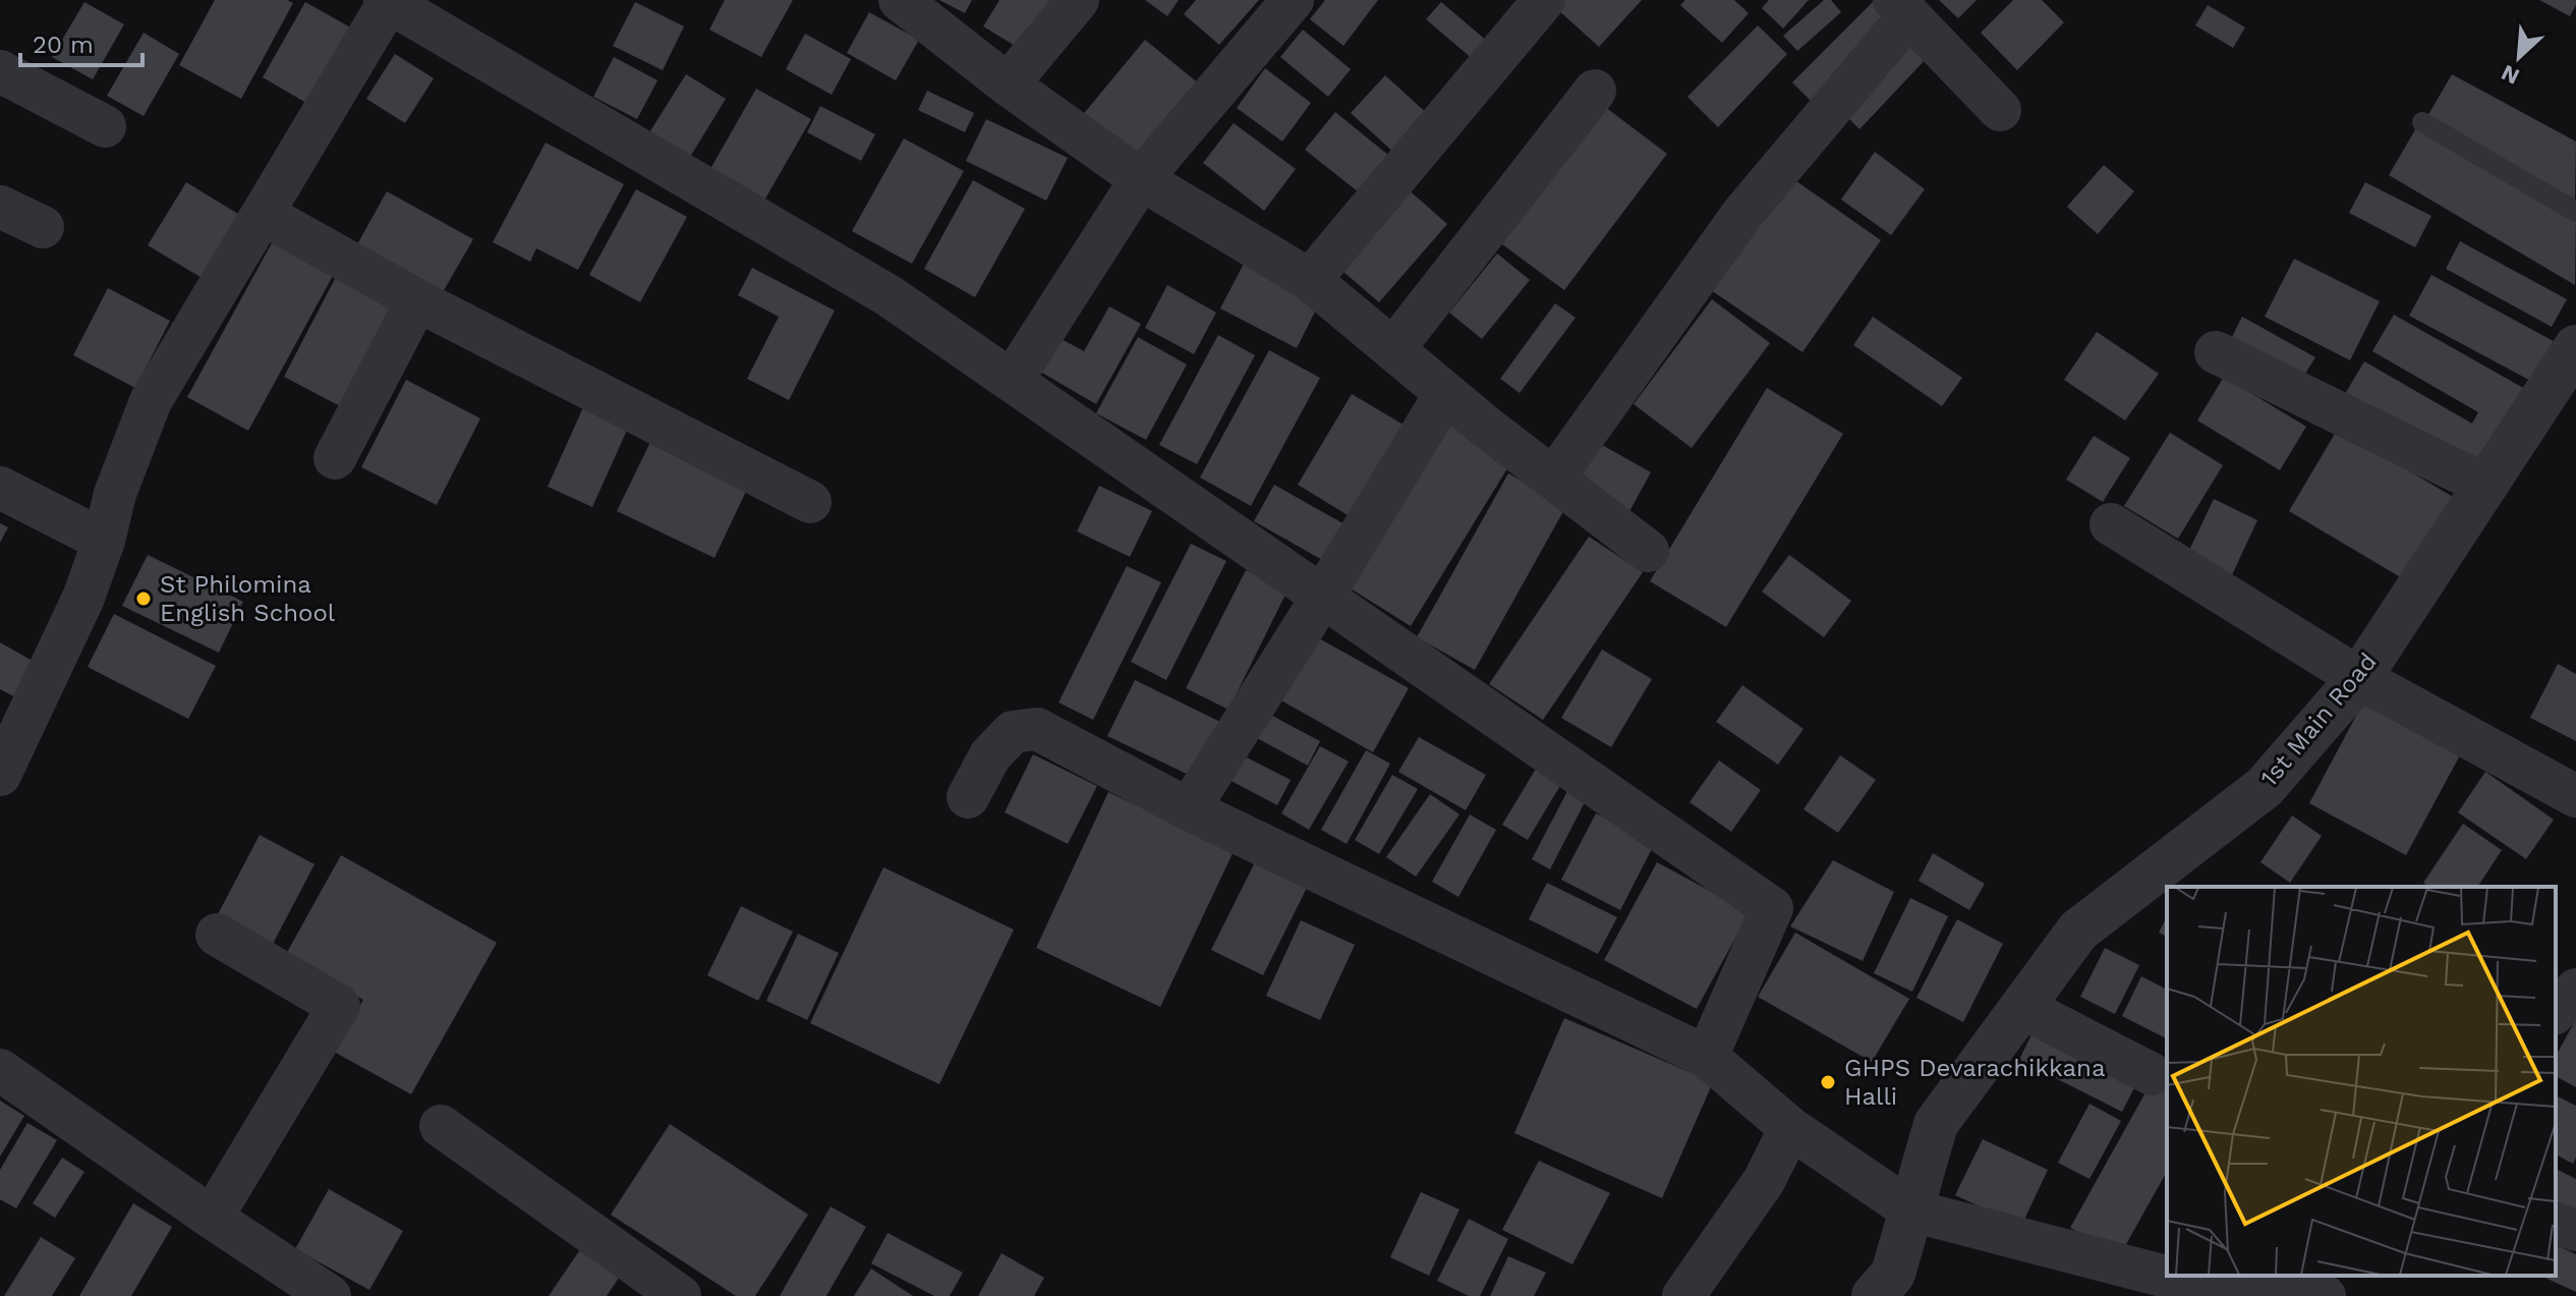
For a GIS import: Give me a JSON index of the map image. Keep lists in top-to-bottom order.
{
  "streets": {
    "street": ["1st Main Road"]
  },
  "places": ["St Philomina English School", "GHPS Devarachikkana Halli"],
  "scale_bar": "20 m",
  "north": "bottom left"
}
